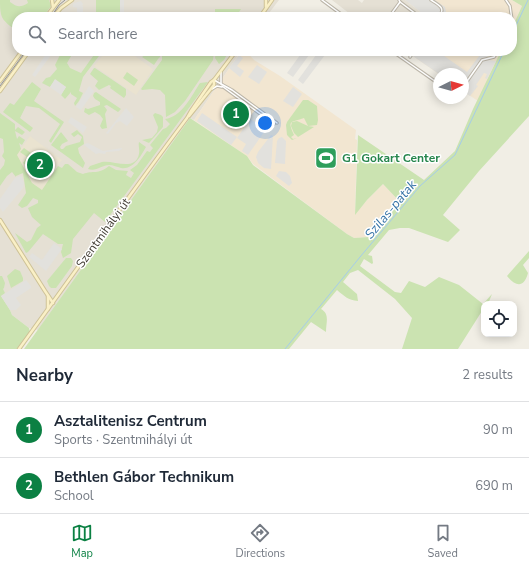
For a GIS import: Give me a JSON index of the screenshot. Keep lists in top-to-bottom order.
{
  "streets": {
    "main road": ["Szentmihályi út"]
  },
  "water": ["Szilas-patak"],
  "places": {
    "sports": ["G1 Gokart Center"]
  },
  "north": "right",
  "page": {
    "search": "Search here",
    "pins": ["1", "2"],
    "heading": ["Nearby", "2 results"],
    "list": [
      {
        "mark": "1",
        "name": "Asztalitenisz Centrum",
        "note": "Sports · Szentmihályi út",
        "value": "90 m"
      },
      {
        "mark": "2",
        "name": "Bethlen Gábor Technikum",
        "note": "School",
        "value": "690 m"
      }
    ],
    "nav": ["Map", "Directions", "Saved"]
  }
}
